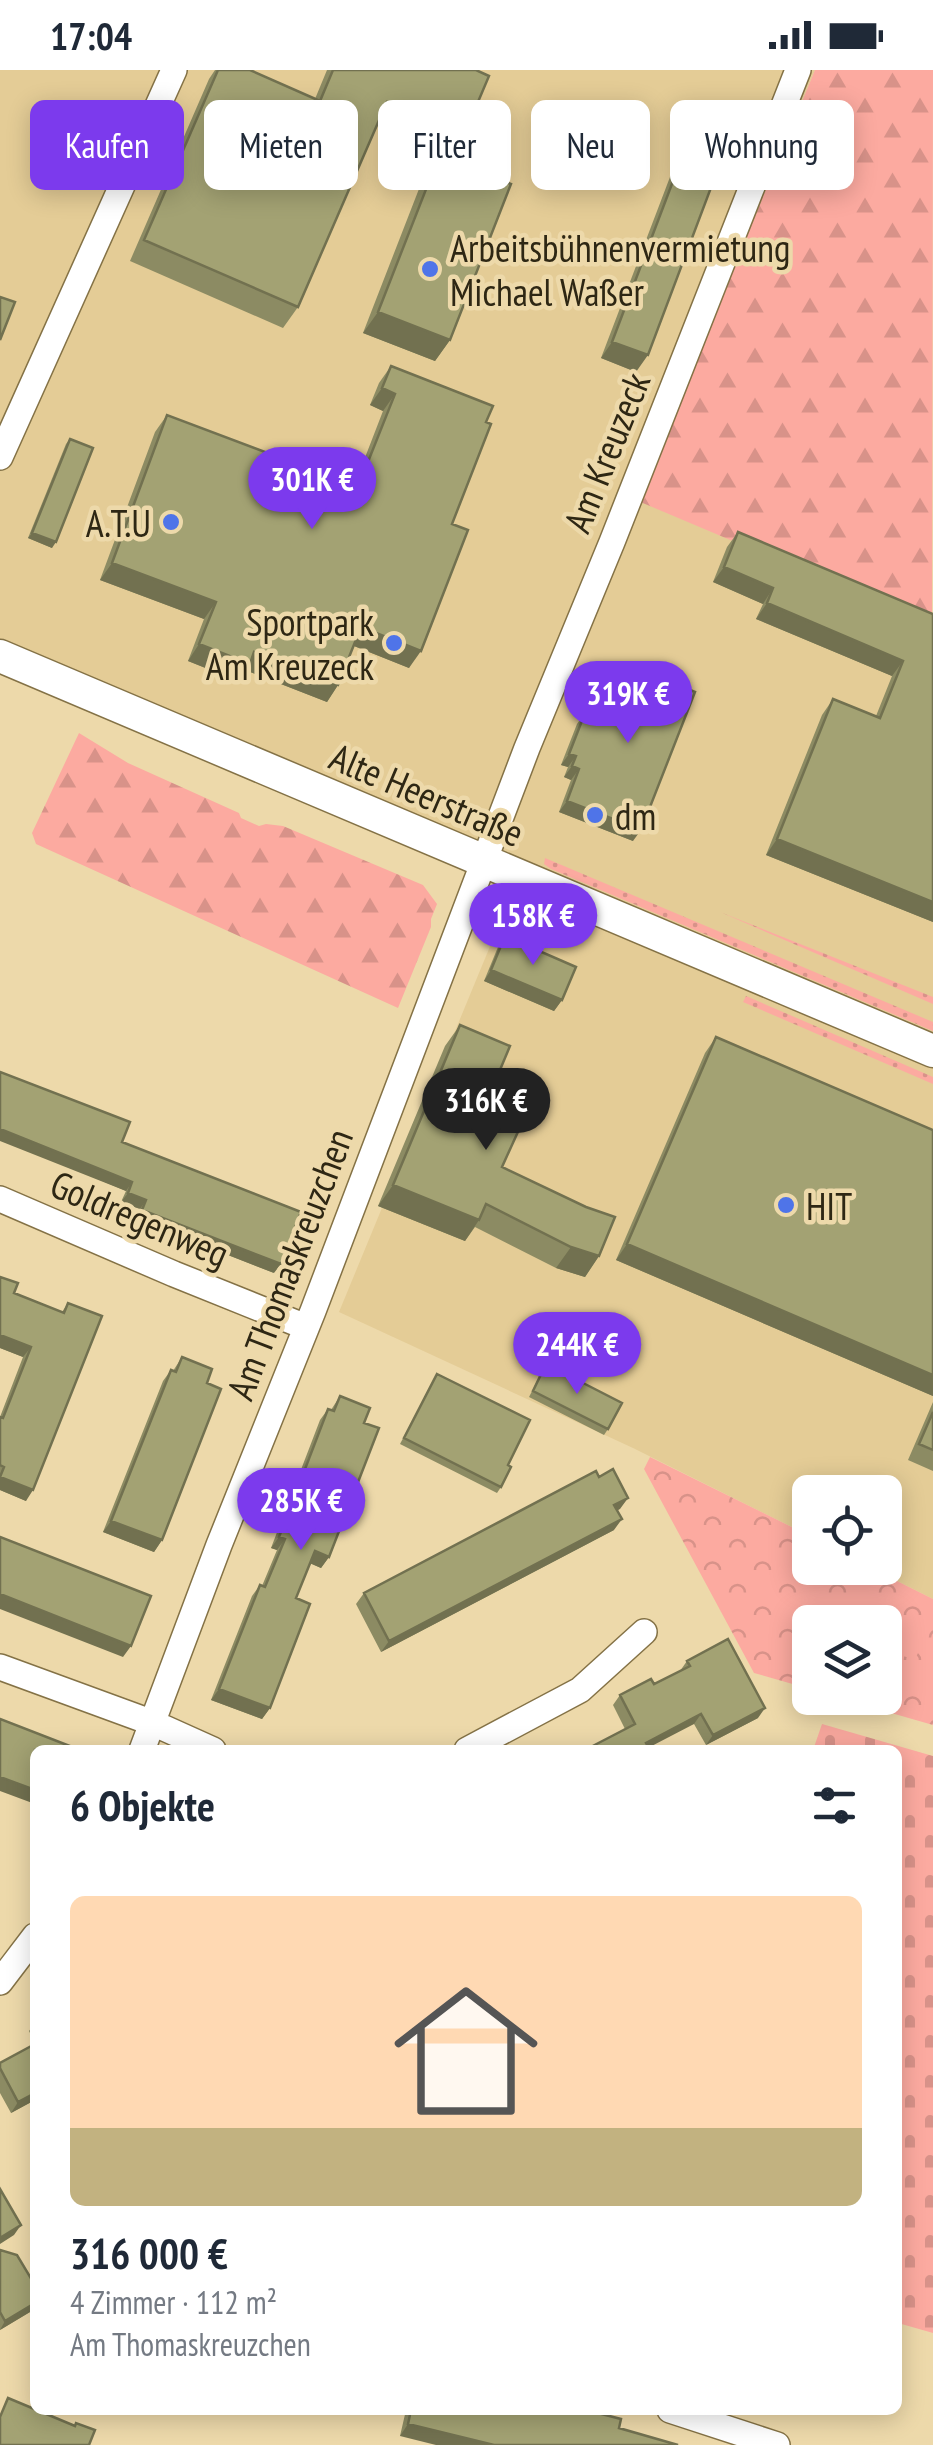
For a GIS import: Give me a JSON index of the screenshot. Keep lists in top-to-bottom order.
{
  "streets": {
    "street": [
      "Am Kreuzeck",
      "Alte Heerstraße",
      "Goldregenweg",
      "Am Thomaskreuzchen"
    ]
  },
  "crossings": [
    ["Am Kreuzeck", "Alte Heerstraße"],
    ["Am Kreuzeck", "Am Thomaskreuzchen"],
    ["Alte Heerstraße", "Am Thomaskreuzchen"],
    ["Goldregenweg", "Am Thomaskreuzchen"]
  ],
  "places": [
    "Arbeitsbühnenvermietung Michael Waßer",
    "A.T.U",
    "Sportpark Am Kreuzeck",
    "dm",
    "HIT"
  ],
  "page": {
    "status": "17:04",
    "chip": [
      "Kaufen",
      "Mieten",
      "Filter",
      "Neu",
      "Wohnung"
    ],
    "price": [
      "301K €",
      "319K €",
      "158K €",
      "316K €",
      "244K €",
      "285K €"
    ],
    "heading": "6 Objekte",
    "list": [
      {
        "name": "316 000 €",
        "note": "4 Zimmer · 112 m² · Am Thomaskreuzchen"
      }
    ]
  }
}
